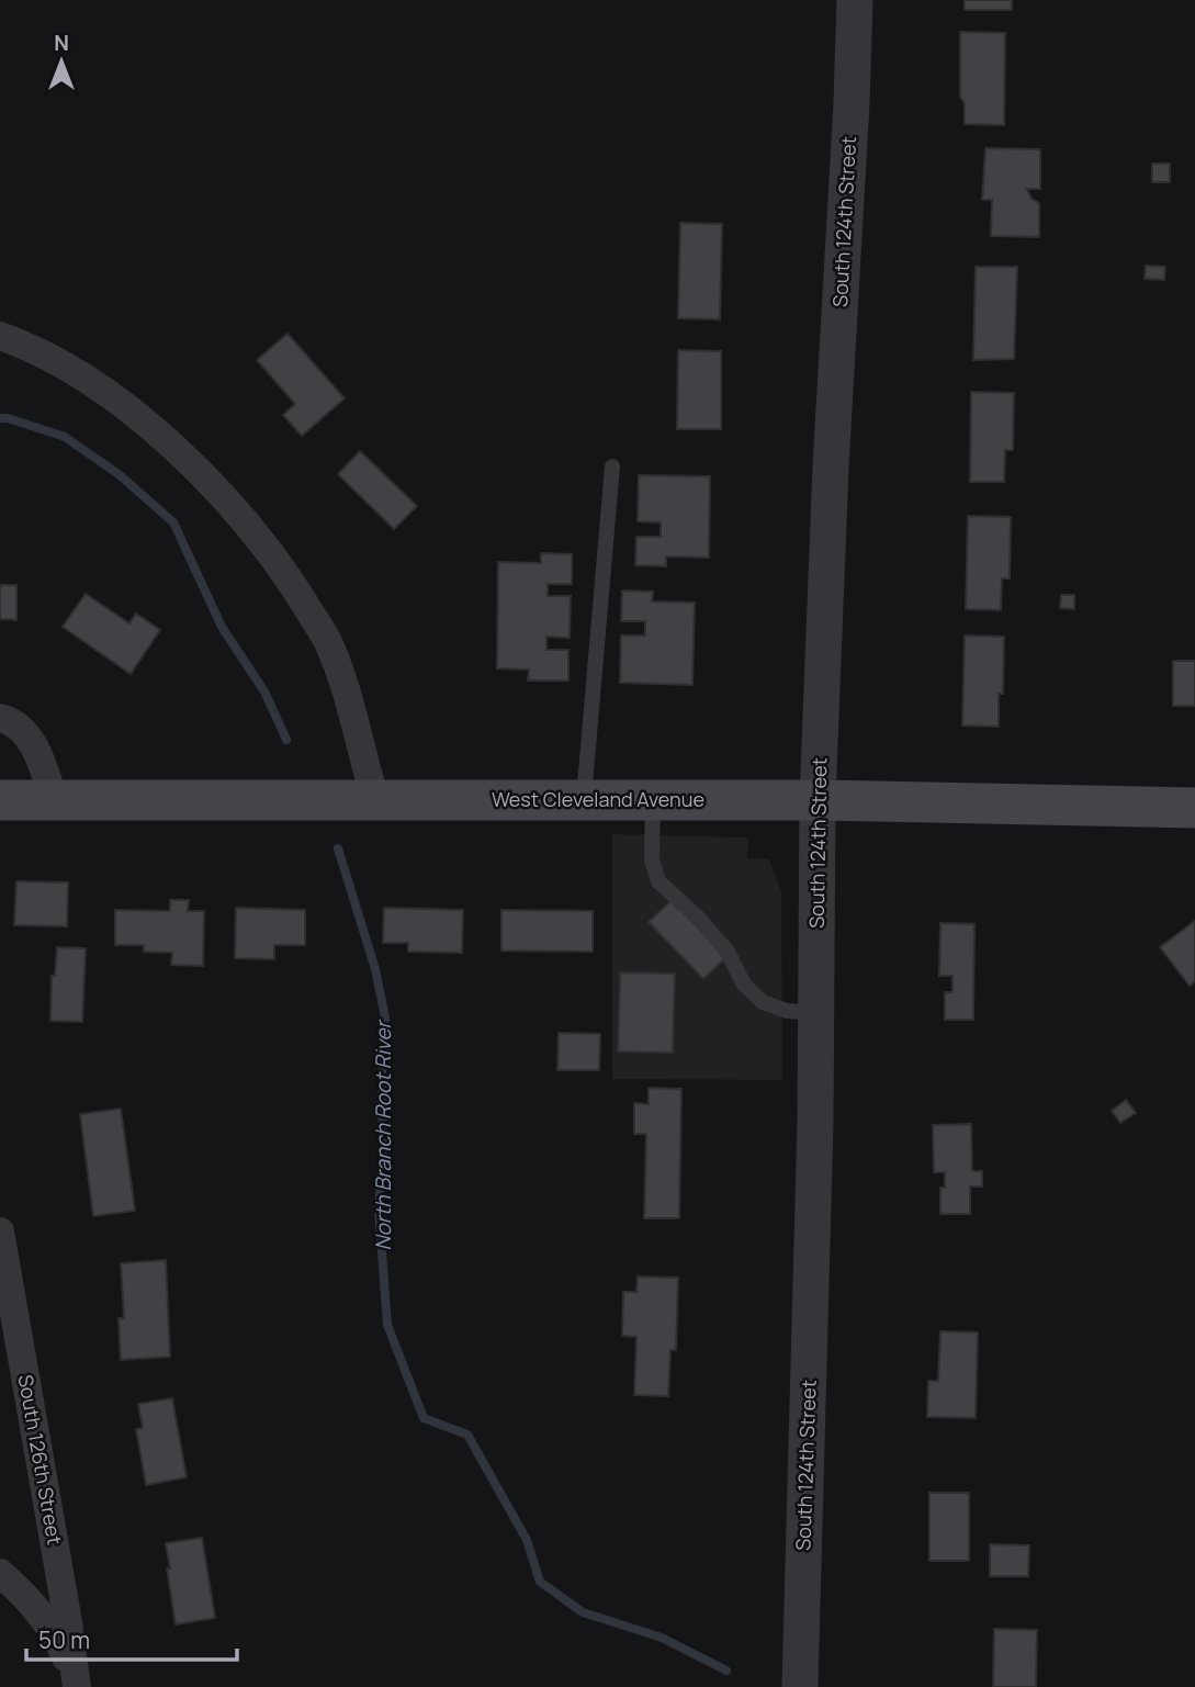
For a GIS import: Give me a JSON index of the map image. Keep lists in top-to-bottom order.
{
  "streets": {
    "main road": ["West Cleveland Avenue"],
    "street": ["South 124th Street", "South 126th Street"]
  },
  "crossings": [
    ["South 124th Street", "West Cleveland Avenue"]
  ],
  "water": ["North Branch Root River"],
  "scale_bar": "50 m",
  "north": "top"
}
